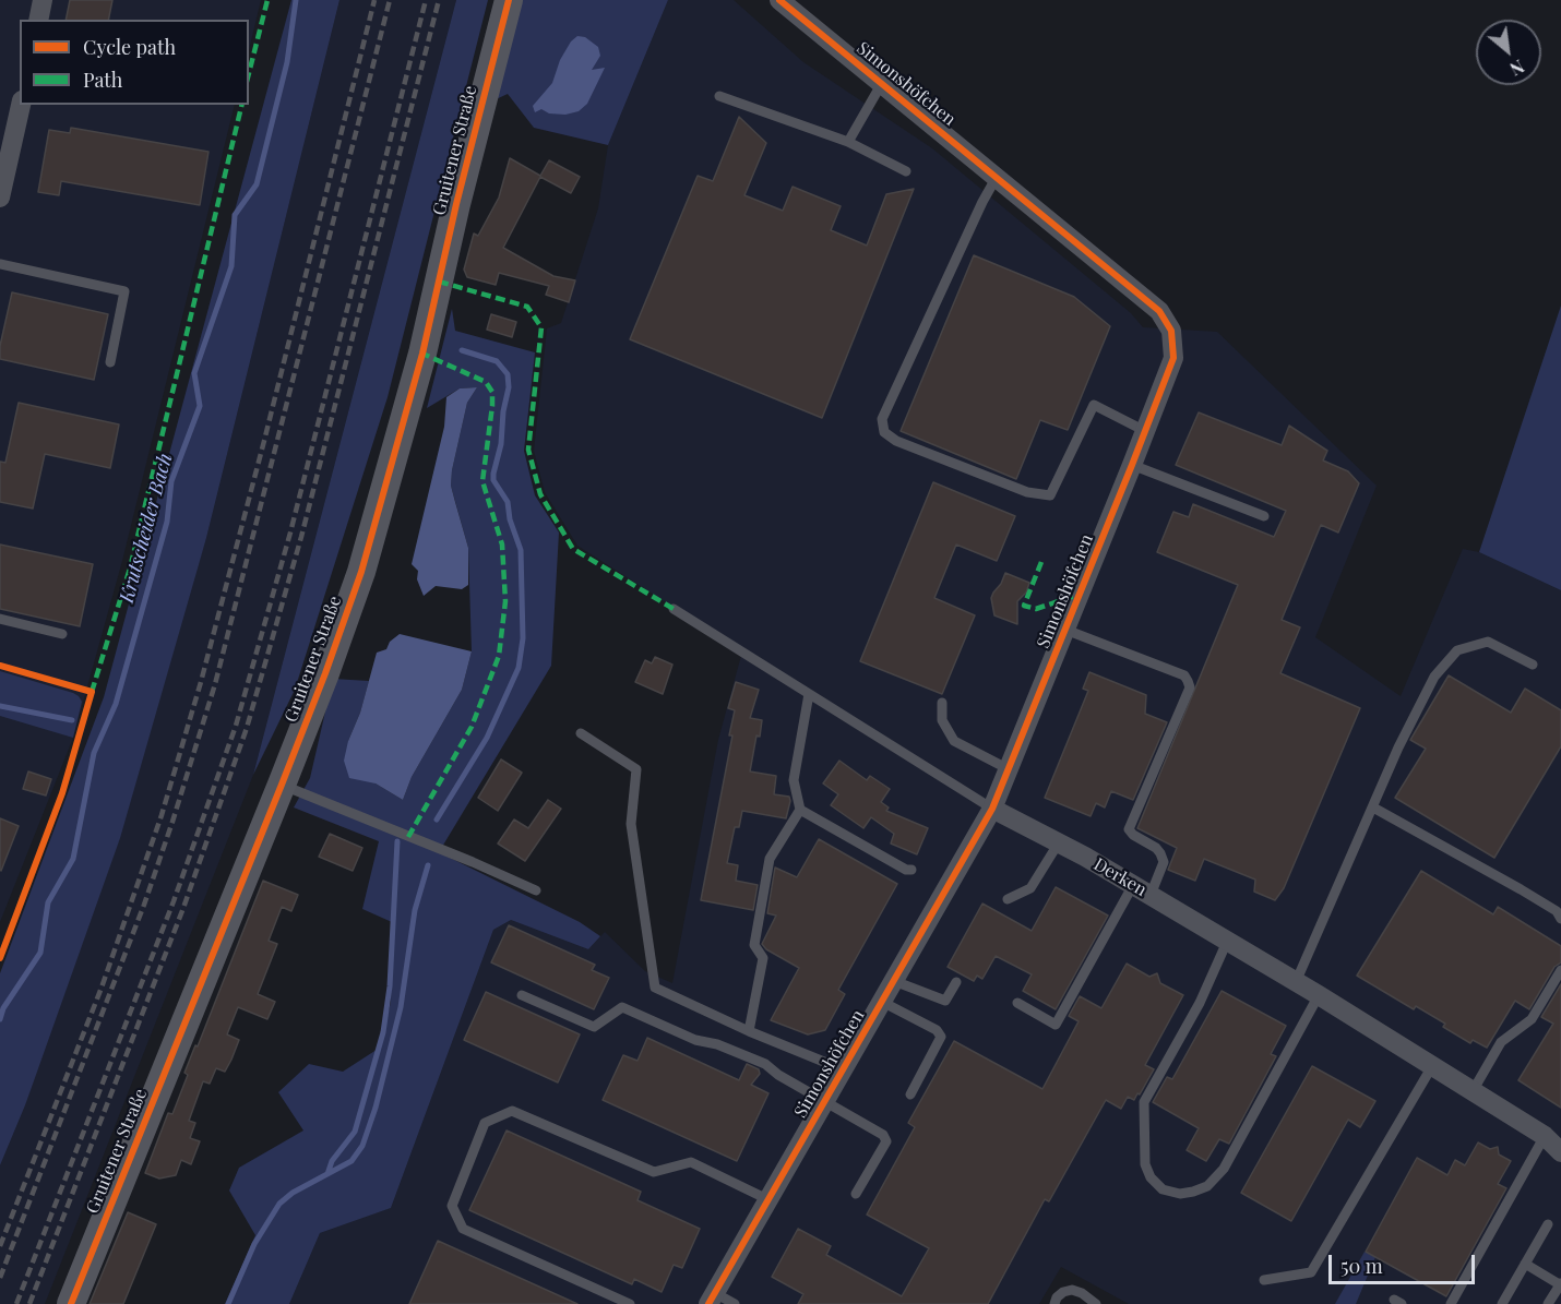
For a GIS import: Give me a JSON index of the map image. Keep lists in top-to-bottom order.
{
  "streets": {
    "street": ["Simonshöfchen", "Gruitener Straße", "Derken"]
  },
  "crossings": [
    ["Simonshöfchen", "Derken"]
  ],
  "water": ["Krutscheider Bach"],
  "legend": ["Cycle path", "Path"],
  "scale_bar": "50 m",
  "north": "bottom right"
}
